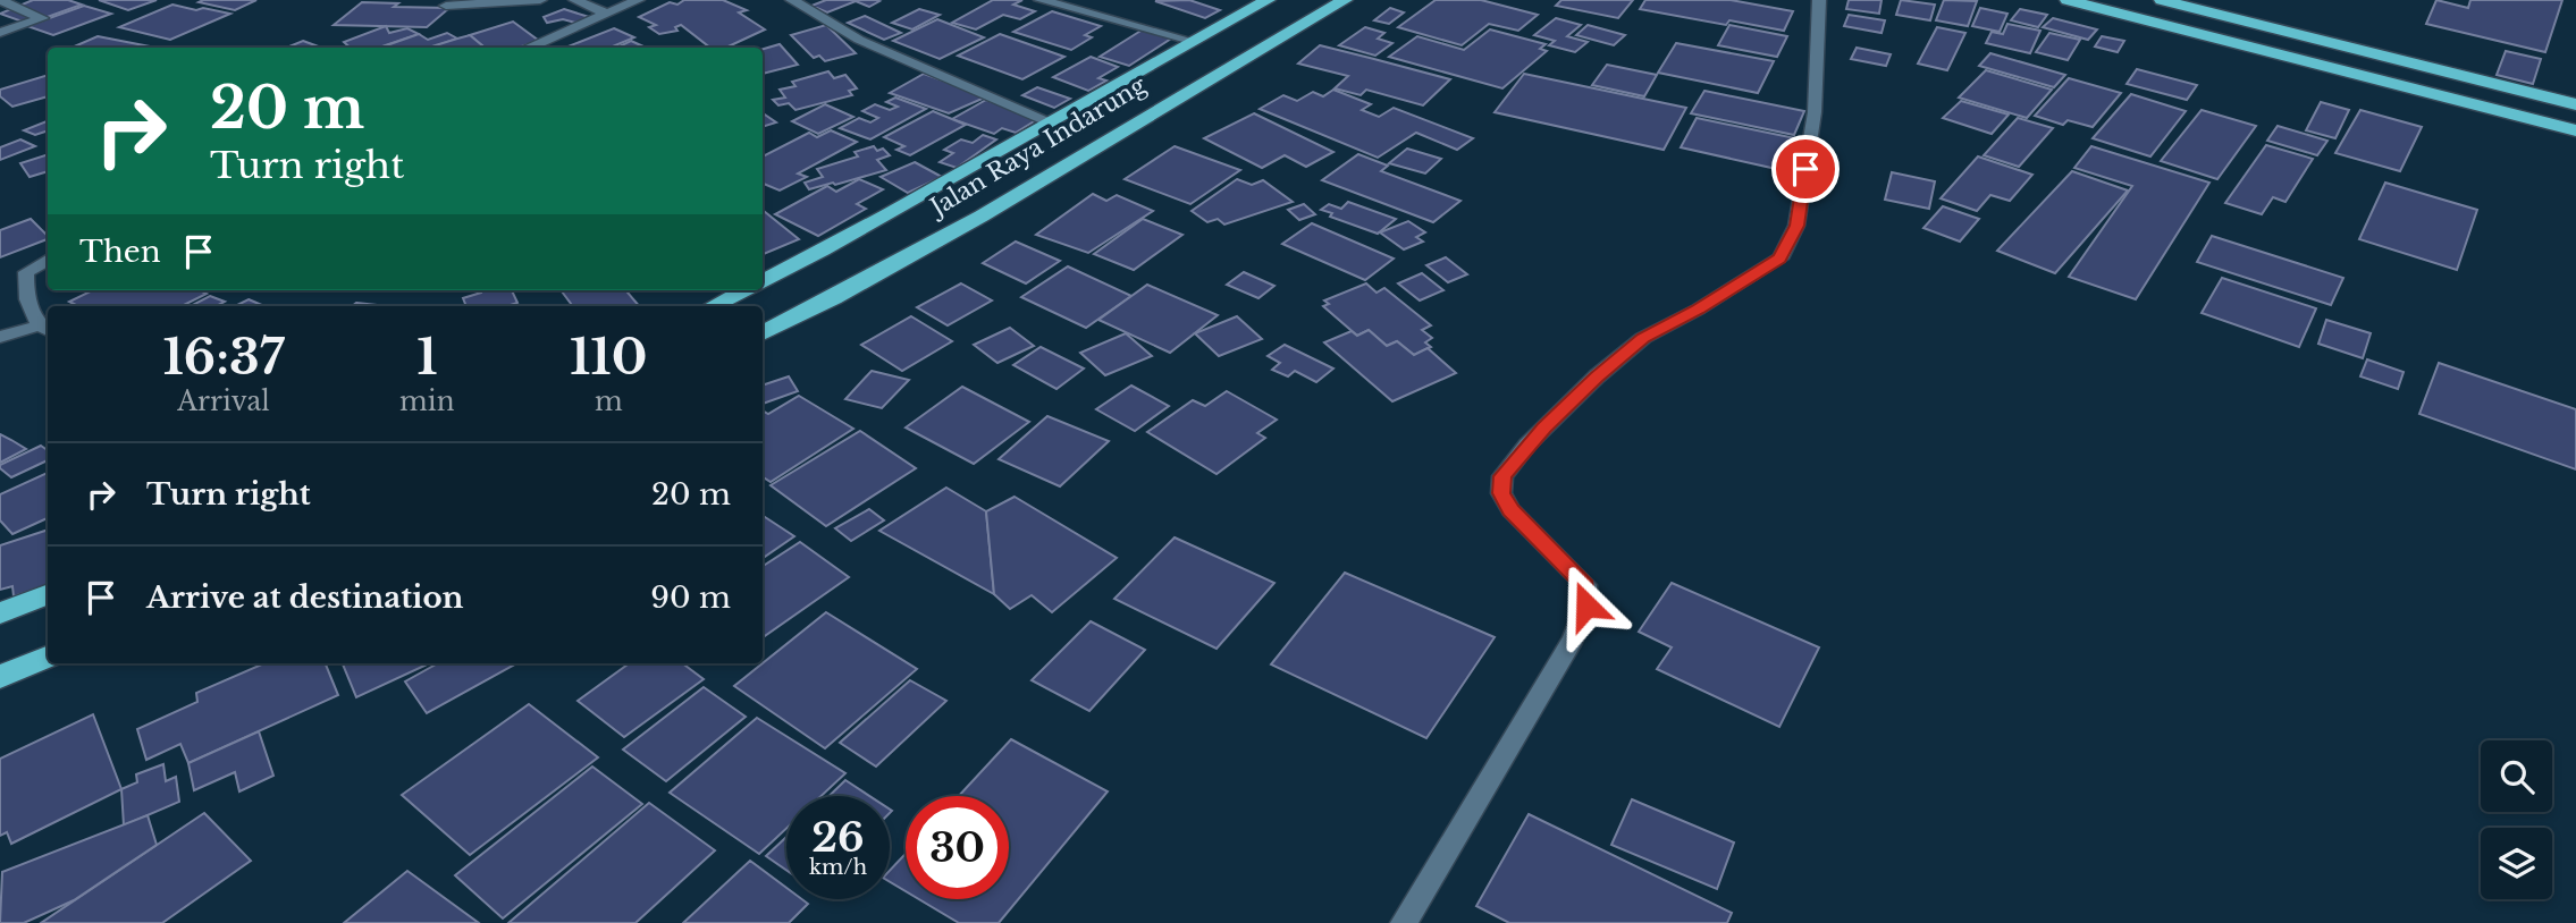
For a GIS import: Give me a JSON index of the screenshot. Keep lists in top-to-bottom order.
{
  "streets": {
    "highway": ["Jalan Raya Indarung"]
  },
  "page": {
    "turn": ["20 m", "Turn right"],
    "then": "Then",
    "eta": [
      "16:37",
      "Arrival",
      "1",
      "min",
      "110",
      "m"
    ],
    "list": [
      {
        "name": "Turn right",
        "value": "20 m"
      },
      {
        "name": "Arrive at destination",
        "value": "90 m"
      }
    ],
    "speed": "26 km/h",
    "limit": "30"
  }
}
